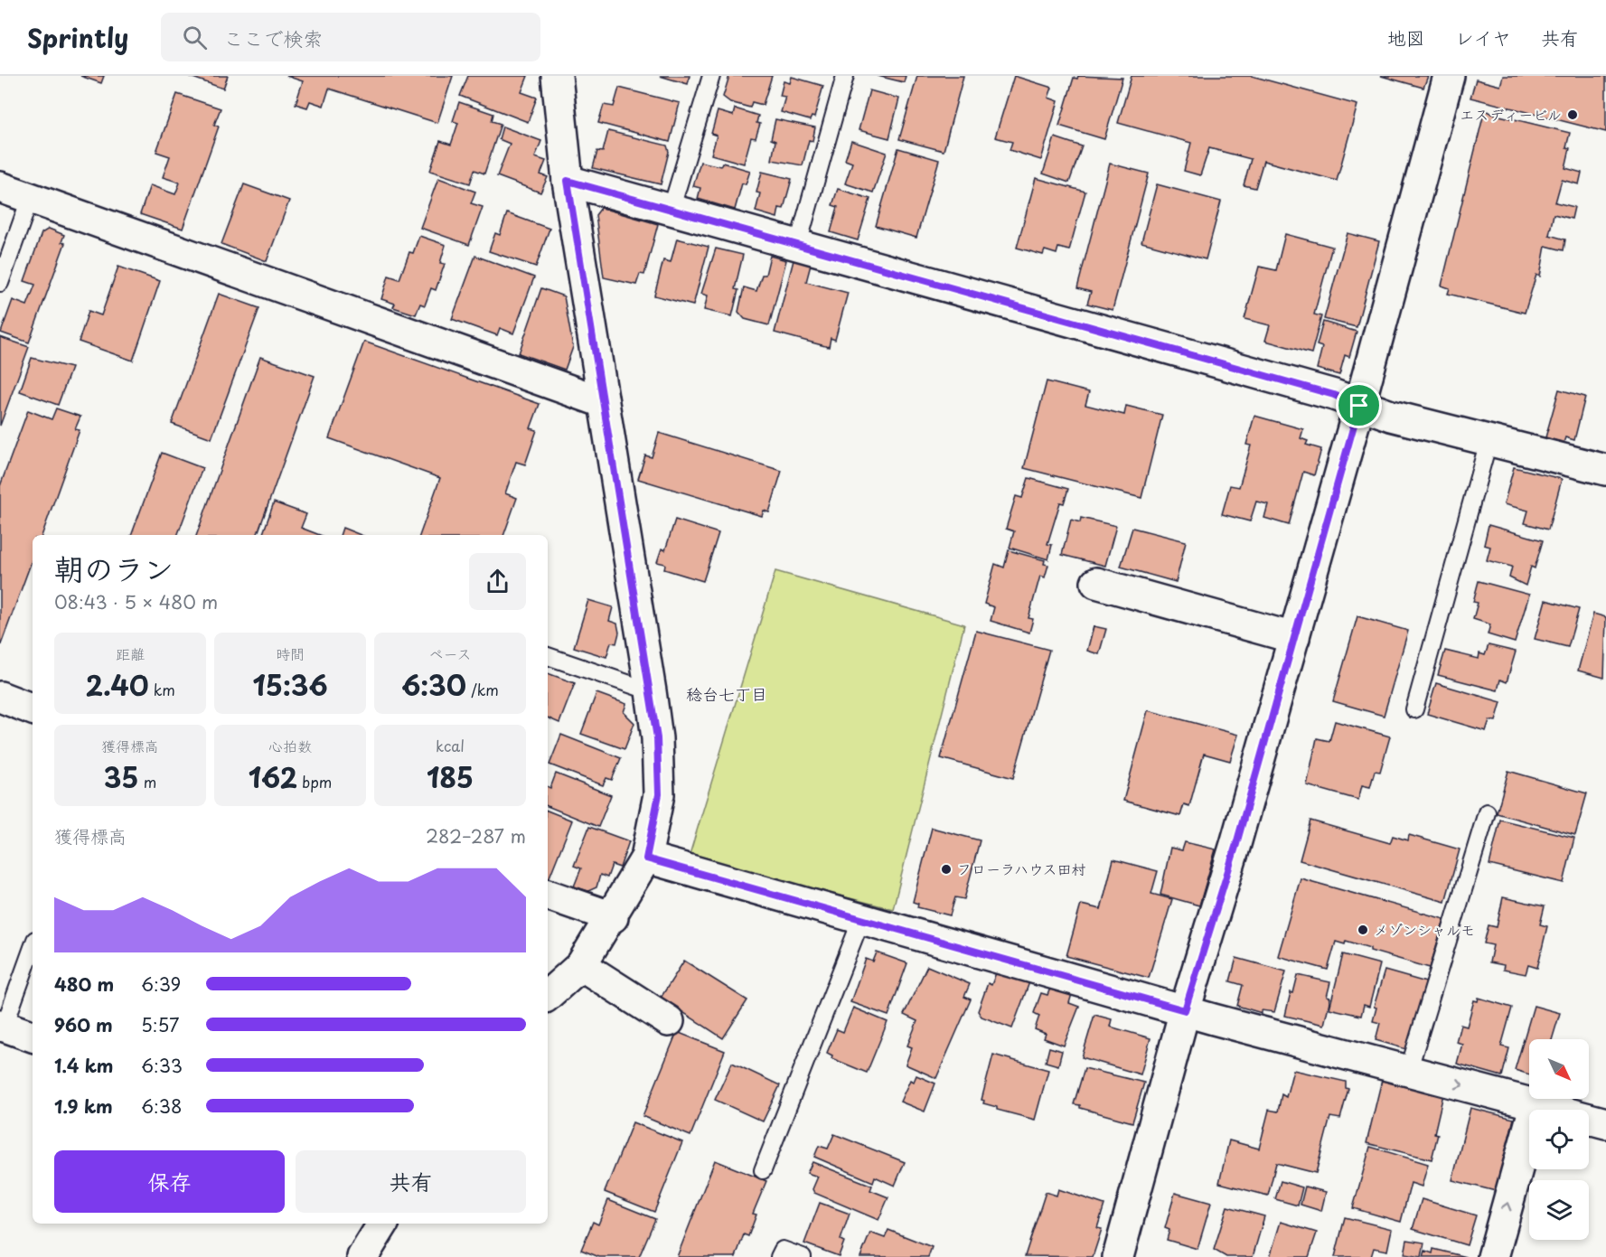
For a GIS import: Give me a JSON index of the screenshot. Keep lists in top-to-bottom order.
{
  "districts": ["稔台七丁目"],
  "places": ["エスディービル", "フローラハウス田村", "メゾンシャルモ"],
  "north": "bottom right",
  "page": {
    "header": "Sprintly",
    "search": "ここで検索",
    "nav": ["地図", "レイヤ", "共有"],
    "heading": ["朝のラン", "08:43 · 5 × 480 m"],
    "stats": [
      ["距離", "2.40 km"],
      ["時間", "15:36"],
      ["ペース", "6:30 /km"],
      ["獲得標高", "35 m"],
      ["心拍数", "162 bpm"],
      ["kcal", "185"]
    ],
    "chart": ["獲得標高", "282–287 m"],
    "list": [
      {
        "name": "480 m",
        "note": "6:39"
      },
      {
        "name": "960 m",
        "note": "5:57"
      },
      {
        "name": "1.4 km",
        "note": "6:33"
      },
      {
        "name": "1.9 km",
        "note": "6:38"
      }
    ],
    "buttons": ["保存", "共有"]
  }
}
